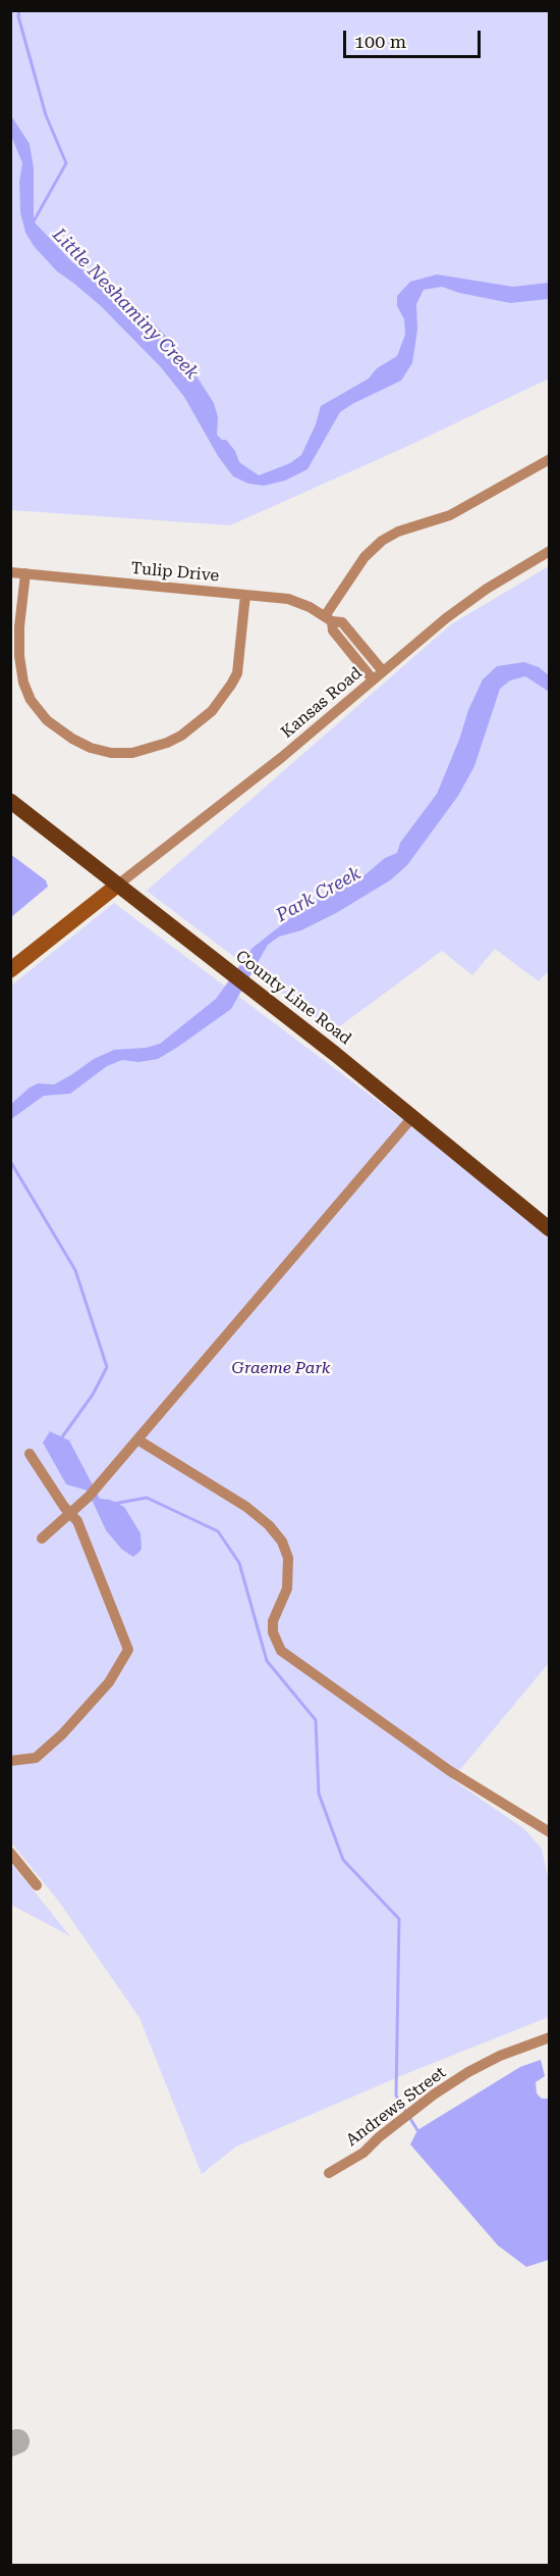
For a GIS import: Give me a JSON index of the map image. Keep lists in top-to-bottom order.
{
  "streets": {
    "main road": ["County Line Road"],
    "street": ["Tulip Drive", "Kansas Road", "Andrews Street"]
  },
  "crossings": [
    ["Tulip Drive", "Kansas Road"],
    ["Kansas Road", "County Line Road"]
  ],
  "water": ["Little Neshaminy Creek", "Park Creek"],
  "parks": ["Graeme Park"],
  "scale_bar": "100 m"
}
